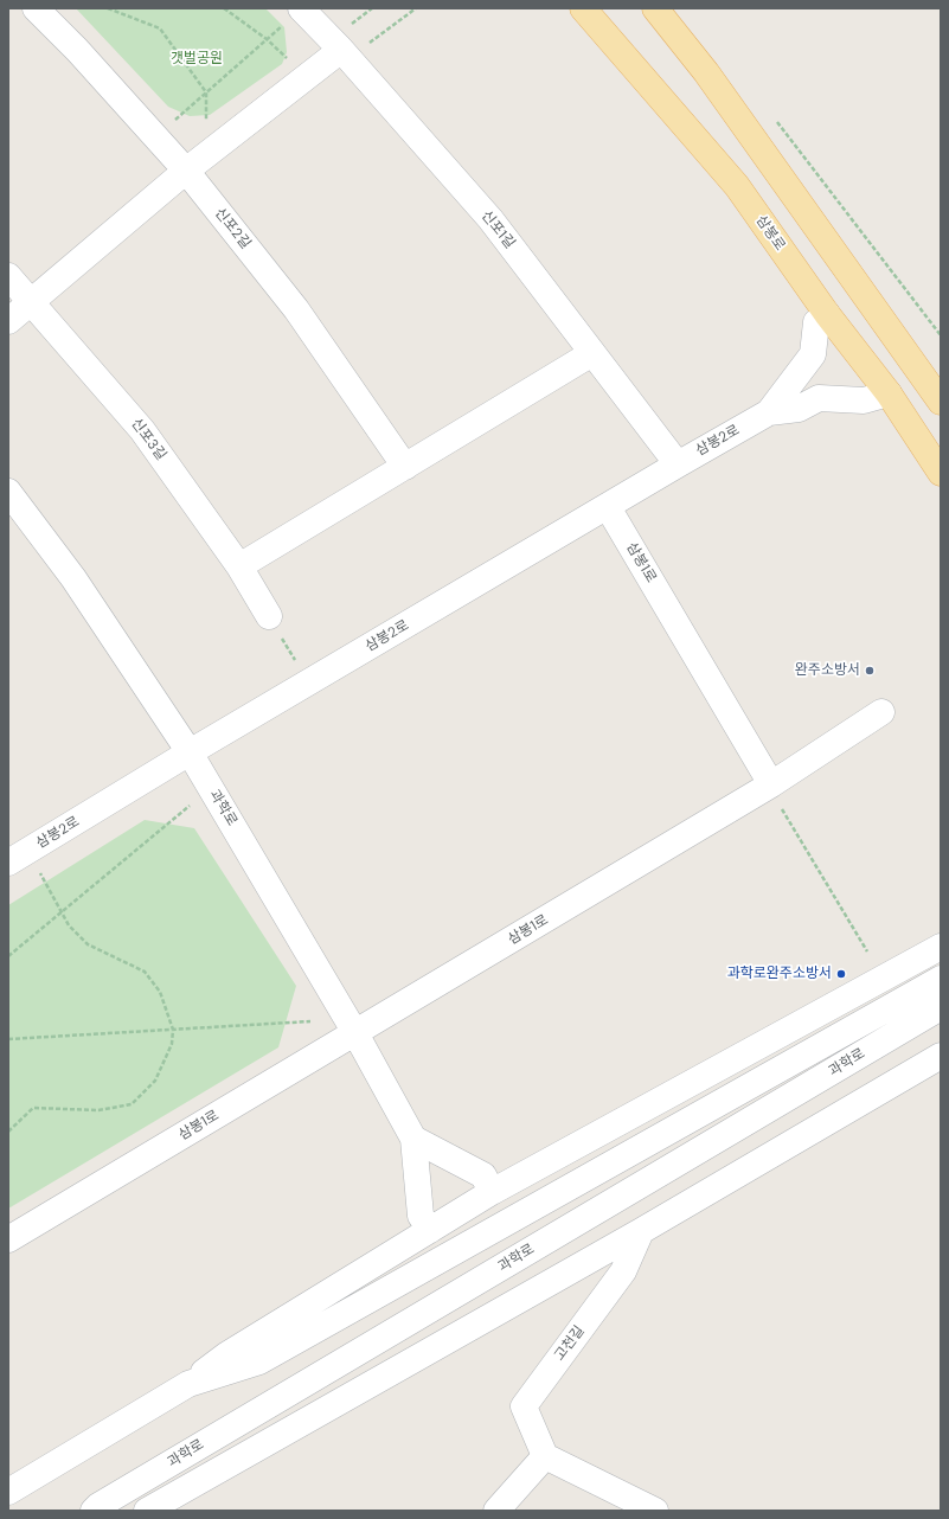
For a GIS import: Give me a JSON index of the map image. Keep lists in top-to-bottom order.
{
  "streets": {
    "main road": ["삼봉로"],
    "street": [
      "신포2길",
      "신포1길",
      "신포3길",
      "삼봉2로",
      "삼봉1로",
      "과학로",
      "고천길"
    ]
  },
  "crossings": [
    ["신포1길", "삼봉2로"],
    ["삼봉로", "삼봉2로"],
    ["삼봉2로", "삼봉1로"],
    ["삼봉2로", "과학로"],
    ["삼봉1로", "과학로"]
  ],
  "parks": ["갯벌공원"],
  "places": ["완주소방서", "과학로완주소방서"]
}
